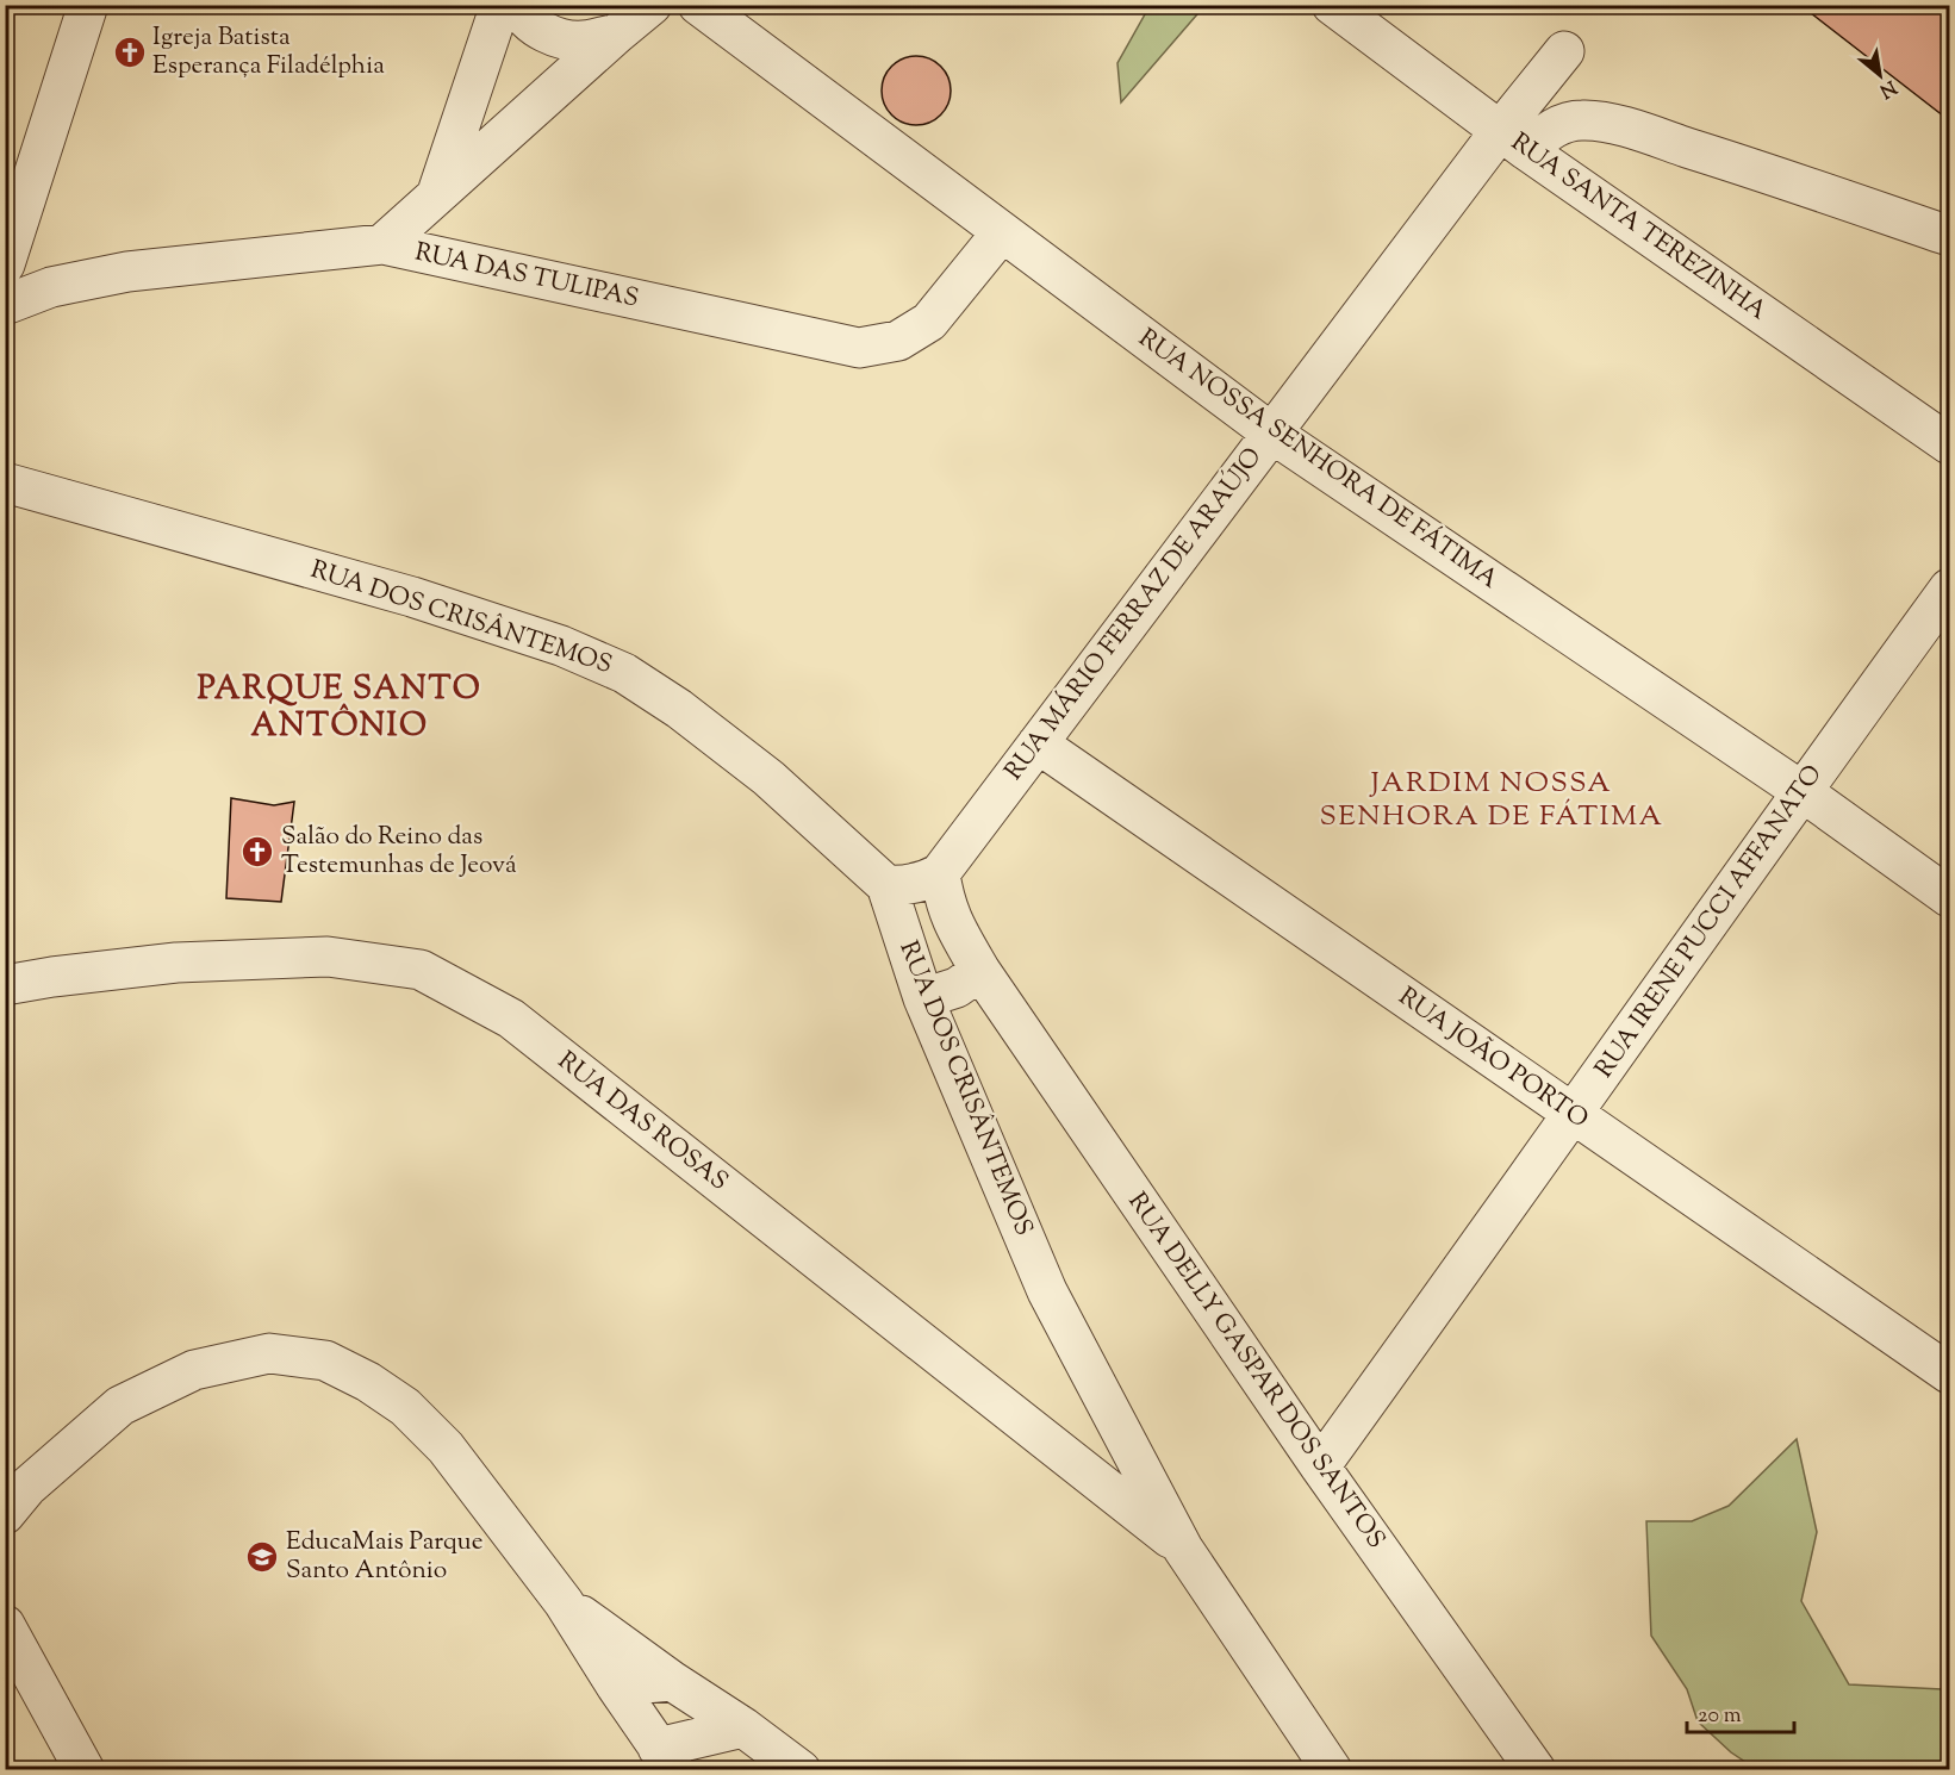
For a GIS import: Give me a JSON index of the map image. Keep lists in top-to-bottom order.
{
  "streets": {
    "street": [
      "RUA SANTA TEREZINHA",
      "RUA DAS TULIPAS",
      "RUA NOSSA SENHORA DE FÁTIMA",
      "RUA MÁRIO FERRAZ DE ARAÚJO",
      "RUA DOS CRISÂNTEMOS",
      "RUA IRENE PUCCI AFFANATO",
      "RUA JOÃO PORTO",
      "RUA DAS ROSAS",
      "RUA DELLY GASPAR DOS SANTOS"
    ]
  },
  "crossings": [
    ["RUA SANTA TEREZINHA", "RUA MÁRIO FERRAZ DE ARAÚJO"],
    ["RUA DAS TULIPAS", "RUA NOSSA SENHORA DE FÁTIMA"],
    ["RUA NOSSA SENHORA DE FÁTIMA", "RUA MÁRIO FERRAZ DE ARAÚJO"],
    ["RUA NOSSA SENHORA DE FÁTIMA", "RUA IRENE PUCCI AFFANATO"],
    ["RUA MÁRIO FERRAZ DE ARAÚJO", "RUA JOÃO PORTO"],
    ["RUA MÁRIO FERRAZ DE ARAÚJO", "RUA DELLY GASPAR DOS SANTOS"],
    ["RUA DOS CRISÂNTEMOS", "RUA DAS ROSAS"],
    ["RUA IRENE PUCCI AFFANATO", "RUA JOÃO PORTO"],
    ["RUA IRENE PUCCI AFFANATO", "RUA DELLY GASPAR DOS SANTOS"]
  ],
  "districts": ["PARQUE SANTO ANTÔNIO", "JARDIM NOSSA SENHORA DE FÁTIMA"],
  "places": {
    "church": ["Igreja Batista Esperança Filadélphia", "Salão do Reino das Testemunhas de Jeová"],
    "school or university": ["EducaMais Parque Santo Antônio"]
  },
  "scale_bar": "20 m",
  "north": "bottom right"
}
